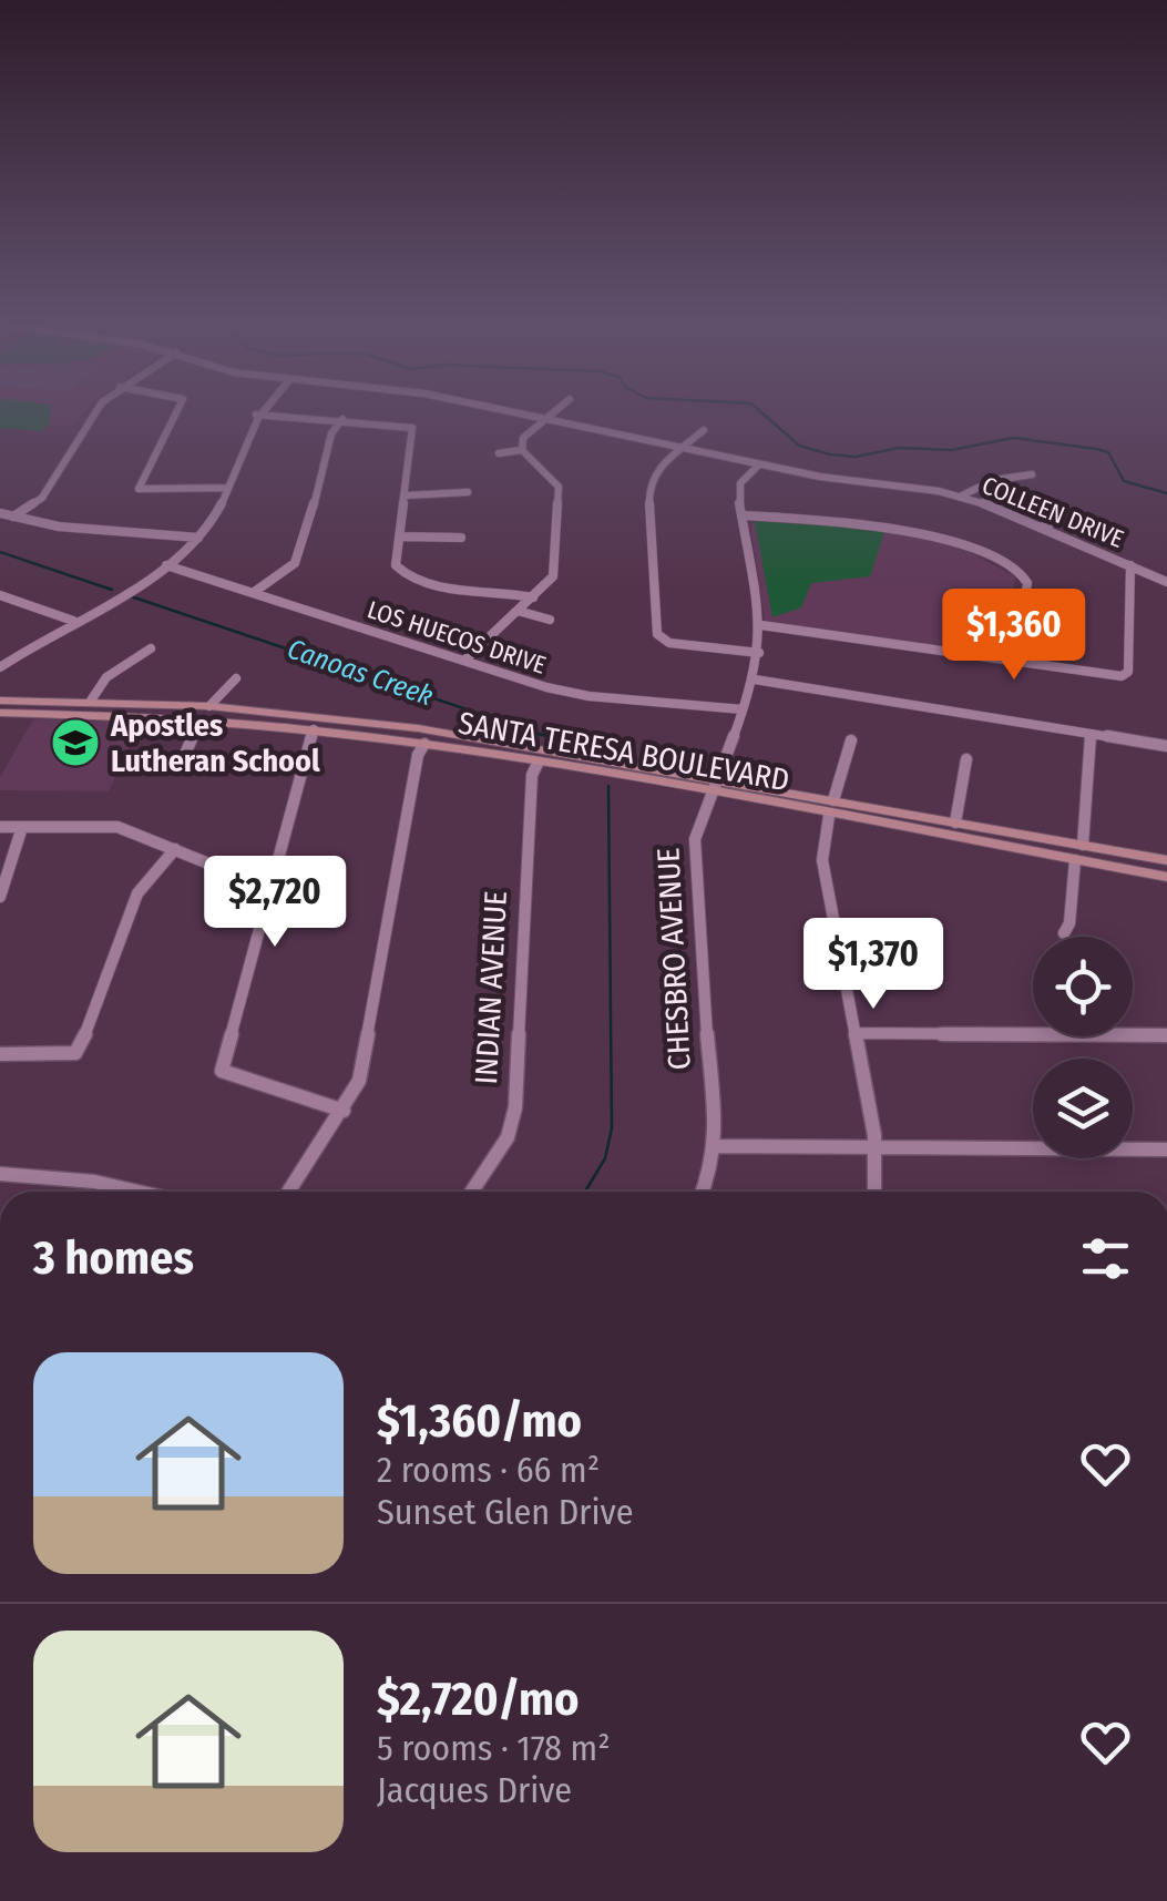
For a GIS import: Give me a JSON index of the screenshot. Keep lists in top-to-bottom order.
{
  "streets": {
    "main road": ["SANTA TERESA BOULEVARD"],
    "street": [
      "COLLEEN DRIVE",
      "LOS HUECOS DRIVE",
      "CHESBRO AVENUE",
      "INDIAN AVENUE"
    ]
  },
  "crossings": [
    ["COLLEEN DRIVE", "CHESBRO AVENUE"],
    ["LOS HUECOS DRIVE", "CHESBRO AVENUE"],
    ["SANTA TERESA BOULEVARD", "CHESBRO AVENUE"],
    ["SANTA TERESA BOULEVARD", "INDIAN AVENUE"]
  ],
  "water": ["Canoas Creek"],
  "places": {
    "school or university": ["Apostles Lutheran School"]
  },
  "page": {
    "price": ["$1,360", "$2,720", "$1,370"],
    "heading": "3 homes",
    "list": [
      {
        "name": "$1,360/mo",
        "note": "2 rooms · 66 m² · Sunset Glen Drive"
      },
      {
        "name": "$2,720/mo",
        "note": "5 rooms · 178 m² · Jacques Drive"
      }
    ]
  }
}
